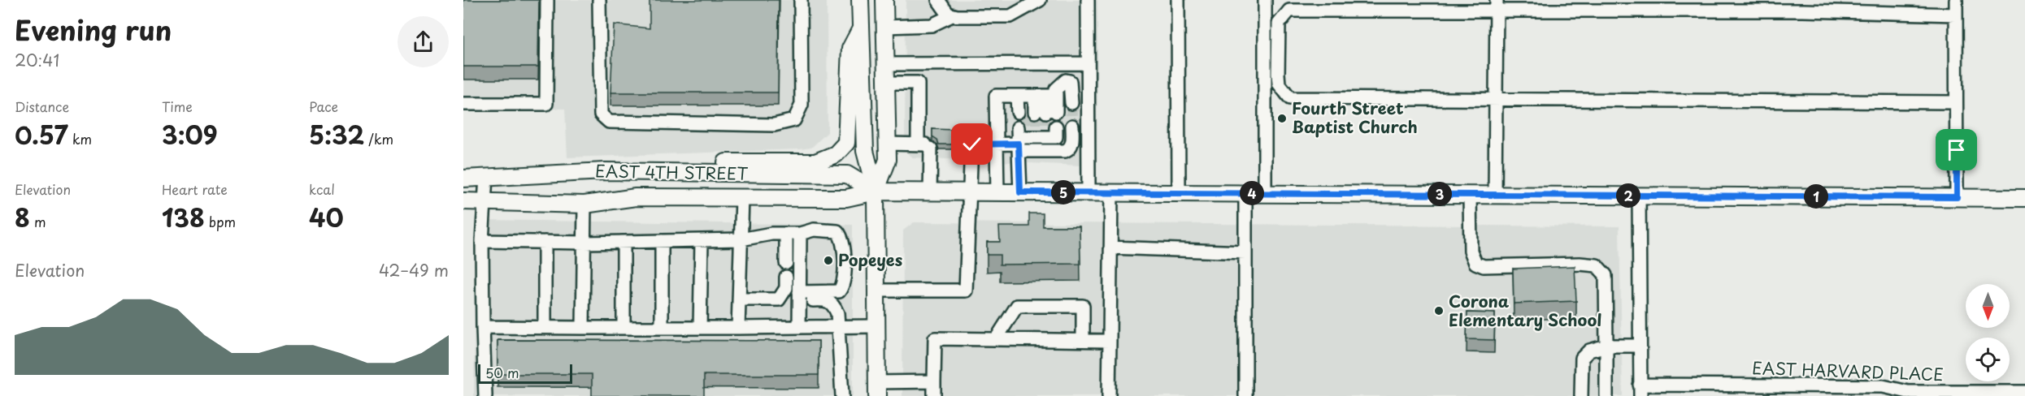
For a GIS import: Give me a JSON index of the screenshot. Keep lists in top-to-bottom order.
{
  "streets": {
    "main road": ["EAST 4TH STREET"],
    "street": ["EAST HARVARD PLACE"]
  },
  "places": ["Fourth Street Baptist Church", "Popeyes", "Corona Elementary School"],
  "scale_bar": "50 m",
  "north": "bottom",
  "page": {
    "heading": ["Evening run", "20:41"],
    "stats": [
      ["Distance", "0.57 km"],
      ["Time", "3:09"],
      ["Pace", "5:32 /km"],
      ["Elevation", "8 m"],
      ["Heart rate", "138 bpm"],
      ["kcal", "40"]
    ],
    "pins": [
      "5",
      "4",
      "3",
      "2",
      "1"
    ],
    "chart": ["Elevation", "42–49 m"],
    "scale": "50 m"
  }
}
